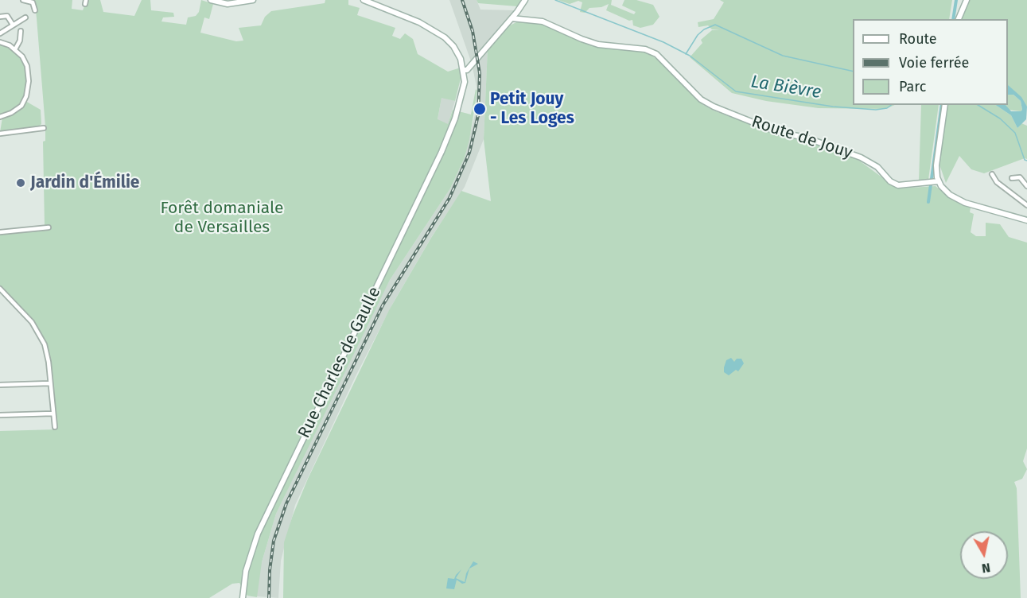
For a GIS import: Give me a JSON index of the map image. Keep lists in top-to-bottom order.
{
  "streets": {
    "main road": ["Route de Jouy", "Rue Charles de Gaulle"]
  },
  "water": ["La Bièvre"],
  "parks": ["Forêt domaniale de Versailles"],
  "places": ["Petit Jouy - Les Loges", "Jardin d'Émilie"],
  "legend": ["Route", "Voie ferrée", "Parc"],
  "north": "bottom"
}
